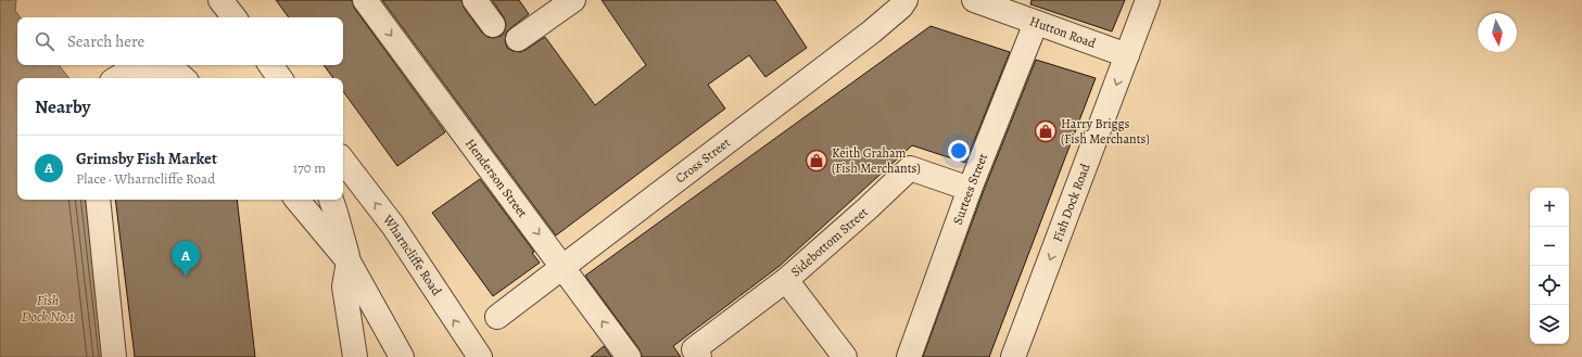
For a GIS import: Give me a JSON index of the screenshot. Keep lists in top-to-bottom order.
{
  "streets": {
    "street": [
      "Hutton Road",
      "Cross Street",
      "Henderson Street",
      "Surtees Street",
      "Fish Dock Road",
      "Sidebottom Street",
      "Wharncliffe Road"
    ]
  },
  "crossings": [
    ["Hutton Road", "Surtees Street"],
    ["Hutton Road", "Fish Dock Road"],
    ["Cross Street", "Henderson Street"],
    ["Surtees Street", "Sidebottom Street"]
  ],
  "one_way": ["Fish Dock Road"],
  "water": ["Fish Dock No.1"],
  "places": {
    "shop": ["Harry Briggs (Fish Merchants)", "Keith Graham (Fish Merchants)"]
  },
  "north": "bottom",
  "page": {
    "search": "Search here",
    "heading": "Nearby",
    "list": [
      {
        "mark": "A",
        "name": "Grimsby Fish Market",
        "note": "Place · Wharncliffe Road",
        "value": "170 m"
      }
    ],
    "map_buttons": ["+", "−"],
    "pins": "A"
  }
}
